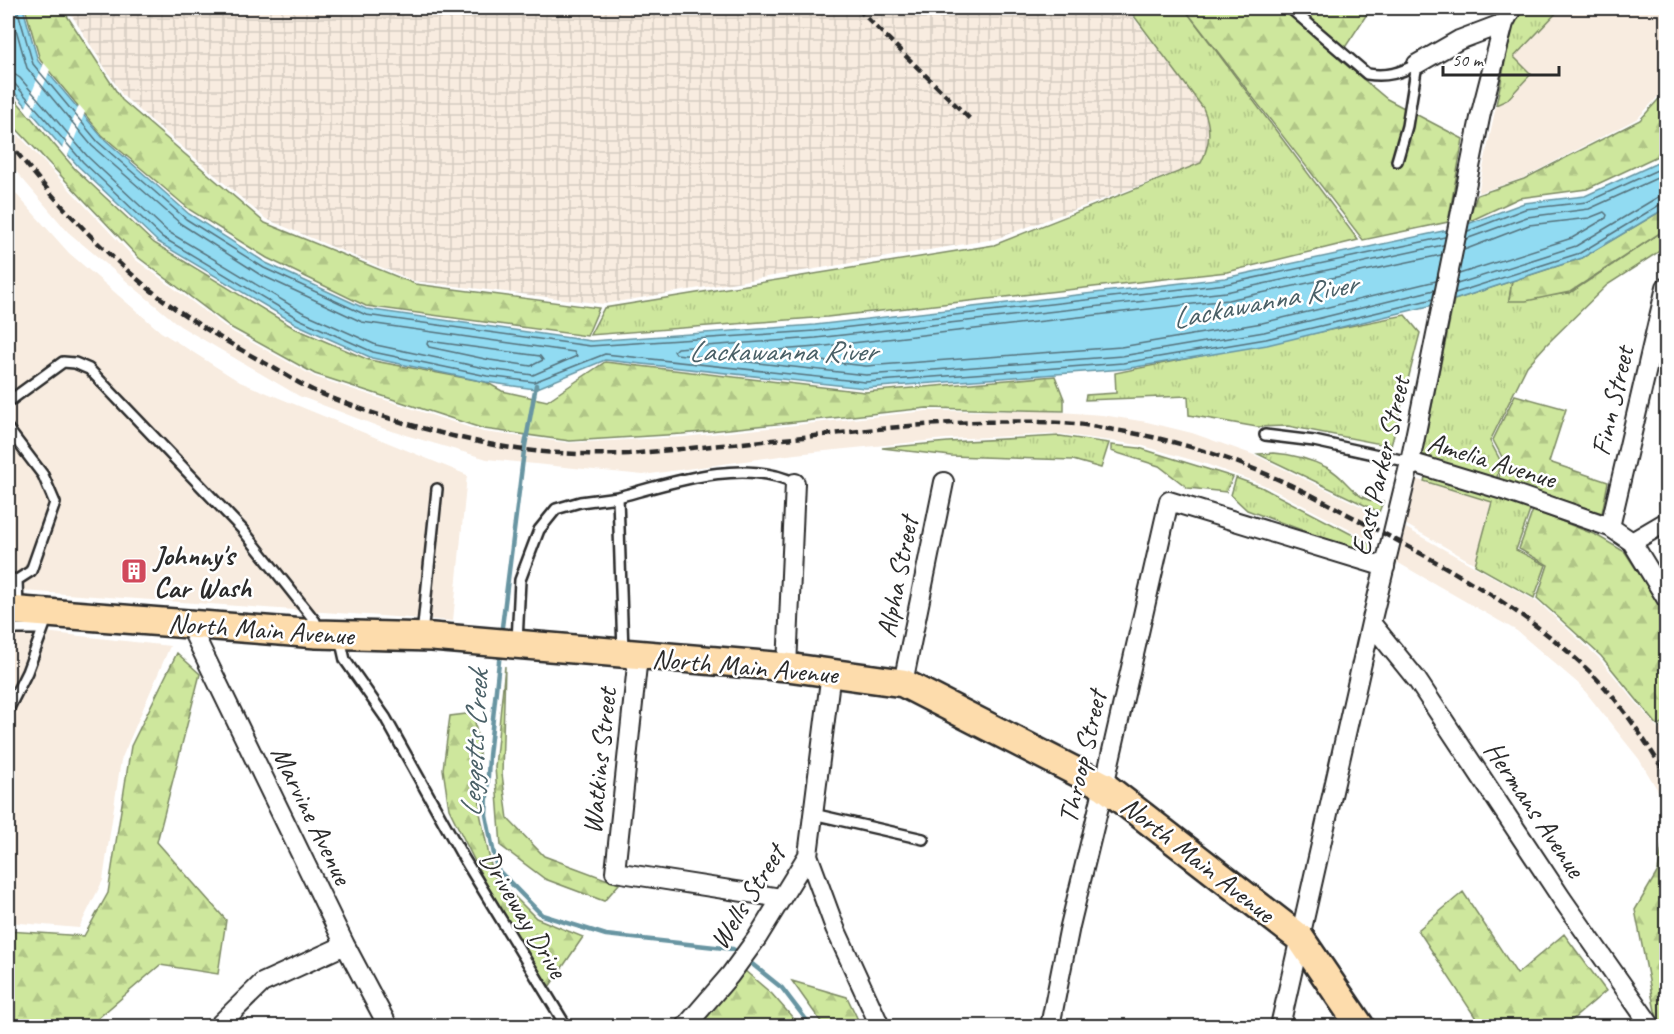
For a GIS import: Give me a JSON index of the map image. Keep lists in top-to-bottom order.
{
  "streets": {
    "main road": ["North Main Avenue"],
    "street": [
      "Finn Street",
      "Amelia Avenue",
      "East Parker Street",
      "Alpha Street",
      "Throop Street",
      "Watkins Street",
      "Hermans Avenue",
      "Marvine Avenue",
      "Wells Street"
    ],
    "lane": ["Driveway Drive"]
  },
  "crossings": [
    ["Finn Street", "Amelia Avenue"],
    ["Amelia Avenue", "East Parker Street"],
    ["East Parker Street", "North Main Avenue"],
    ["East Parker Street", "Throop Street"],
    ["East Parker Street", "Hermans Avenue"],
    ["Alpha Street", "North Main Avenue"],
    ["North Main Avenue", "Throop Street"],
    ["North Main Avenue", "Watkins Street"],
    ["North Main Avenue", "Marvine Avenue"],
    ["North Main Avenue", "Wells Street"],
    ["North Main Avenue", "Driveway Drive"],
    ["Watkins Street", "Wells Street"]
  ],
  "water": ["Lackawanna River", "Leggetts Creek"],
  "places": {
    "building": ["Johnny's Car Wash"]
  },
  "scale_bar": "50 m"
}
